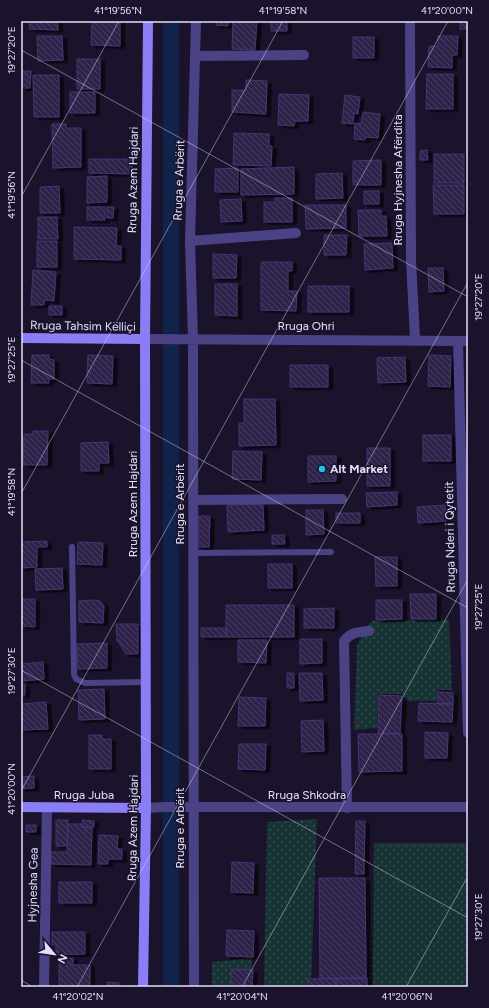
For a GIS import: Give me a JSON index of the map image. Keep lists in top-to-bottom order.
{
  "streets": {
    "street": [
      "Rruga Azem Hajdari",
      "Rruga e Arbërit",
      "Rruga Hyjnesha Afërdita",
      "Rruga Tahsim Këlliçi",
      "Rruga Ohri",
      "Rruga Nderi i Qytetit",
      "Rruga Juba",
      "Rruga Shkodra",
      "Hyjnesha Gea"
    ]
  },
  "crossings": [
    ["Rruga Azem Hajdari", "Rruga Tahsim Këlliçi"],
    ["Rruga Azem Hajdari", "Rruga Ohri"],
    ["Rruga Azem Hajdari", "Rruga Juba"],
    ["Rruga Azem Hajdari", "Rruga Shkodra"],
    ["Rruga e Arbërit", "Rruga Ohri"],
    ["Rruga e Arbërit", "Rruga Shkodra"],
    ["Rruga Hyjnesha Afërdita", "Rruga Ohri"],
    ["Rruga Tahsim Këlliçi", "Rruga Ohri"],
    ["Rruga Ohri", "Rruga Nderi i Qytetit"],
    ["Rruga Juba", "Rruga Shkodra"],
    ["Rruga Juba", "Hyjnesha Gea"]
  ],
  "places": ["Alt Market"],
  "north": "bottom right",
  "coordinates": [
    "41°19'56\"N",
    "41°19'58\"N",
    "41°20'00\"N",
    "19°27'20\"E",
    "19°27'25\"E",
    "19°27'30\"E",
    "41°20'02\"N",
    "41°20'04\"N",
    "41°20'06\"N"
  ]
}
